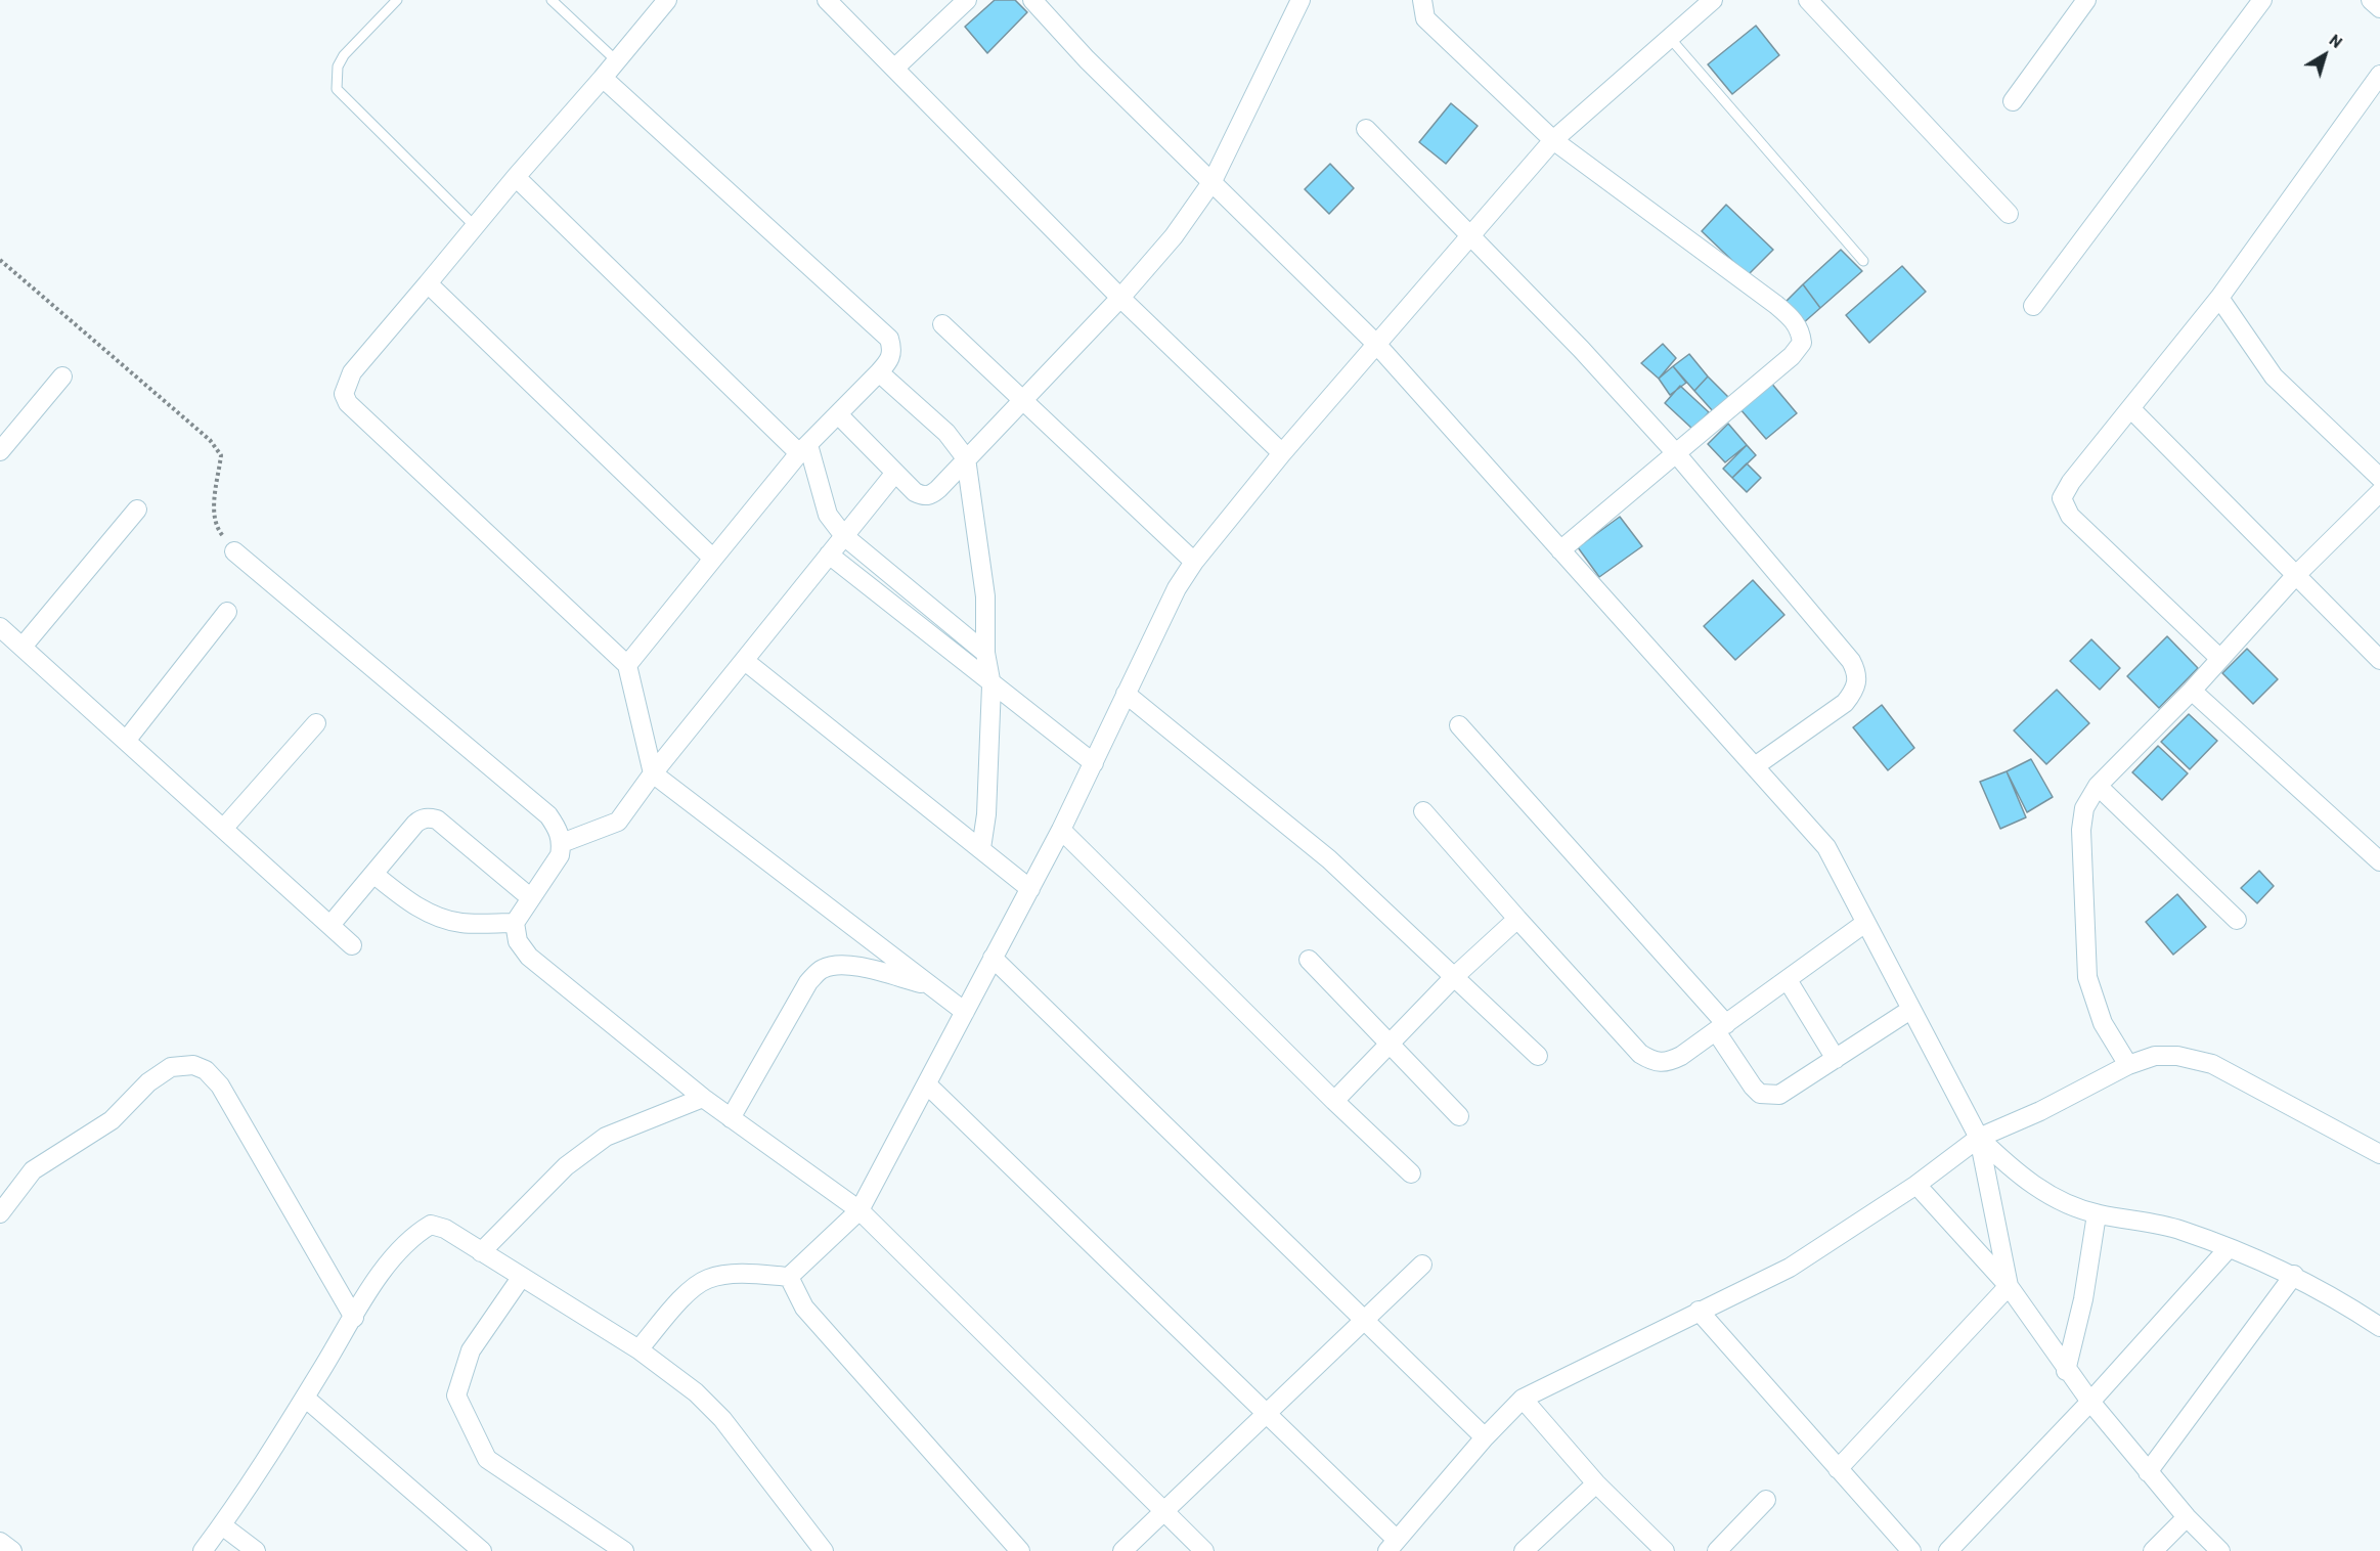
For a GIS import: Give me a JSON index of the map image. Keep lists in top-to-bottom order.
{
  "north": "top right"
}
